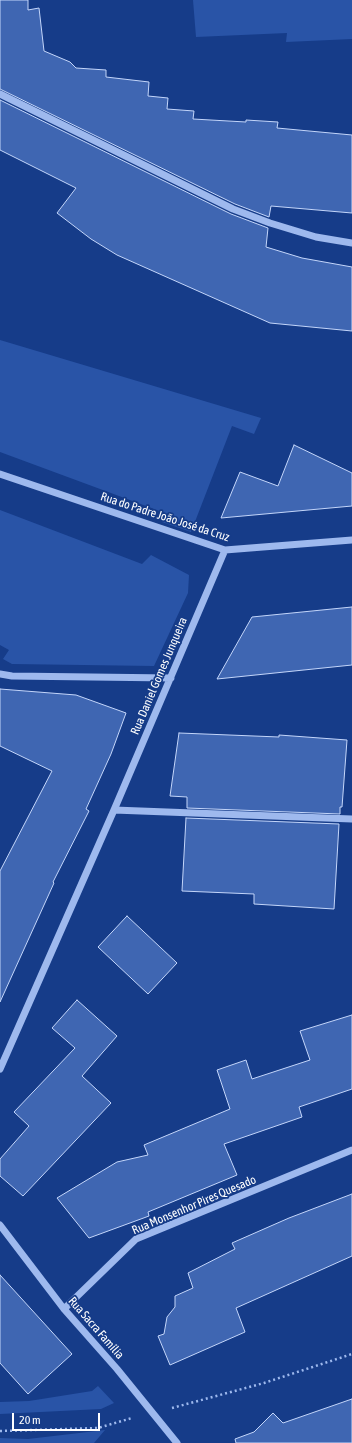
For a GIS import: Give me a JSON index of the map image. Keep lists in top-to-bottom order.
{
  "streets": {
    "street": [
      "Rua do Padre João José da Cruz",
      "Rua Daniel Gomes Junqueira",
      "Rua Monsenhor Pires Quesado",
      "Rua Sacra Família"
    ]
  },
  "crossings": [
    ["Rua do Padre João José da Cruz", "Rua Daniel Gomes Junqueira"],
    ["Rua Monsenhor Pires Quesado", "Rua Sacra Família"]
  ],
  "scale_bar": "20 m"
}
